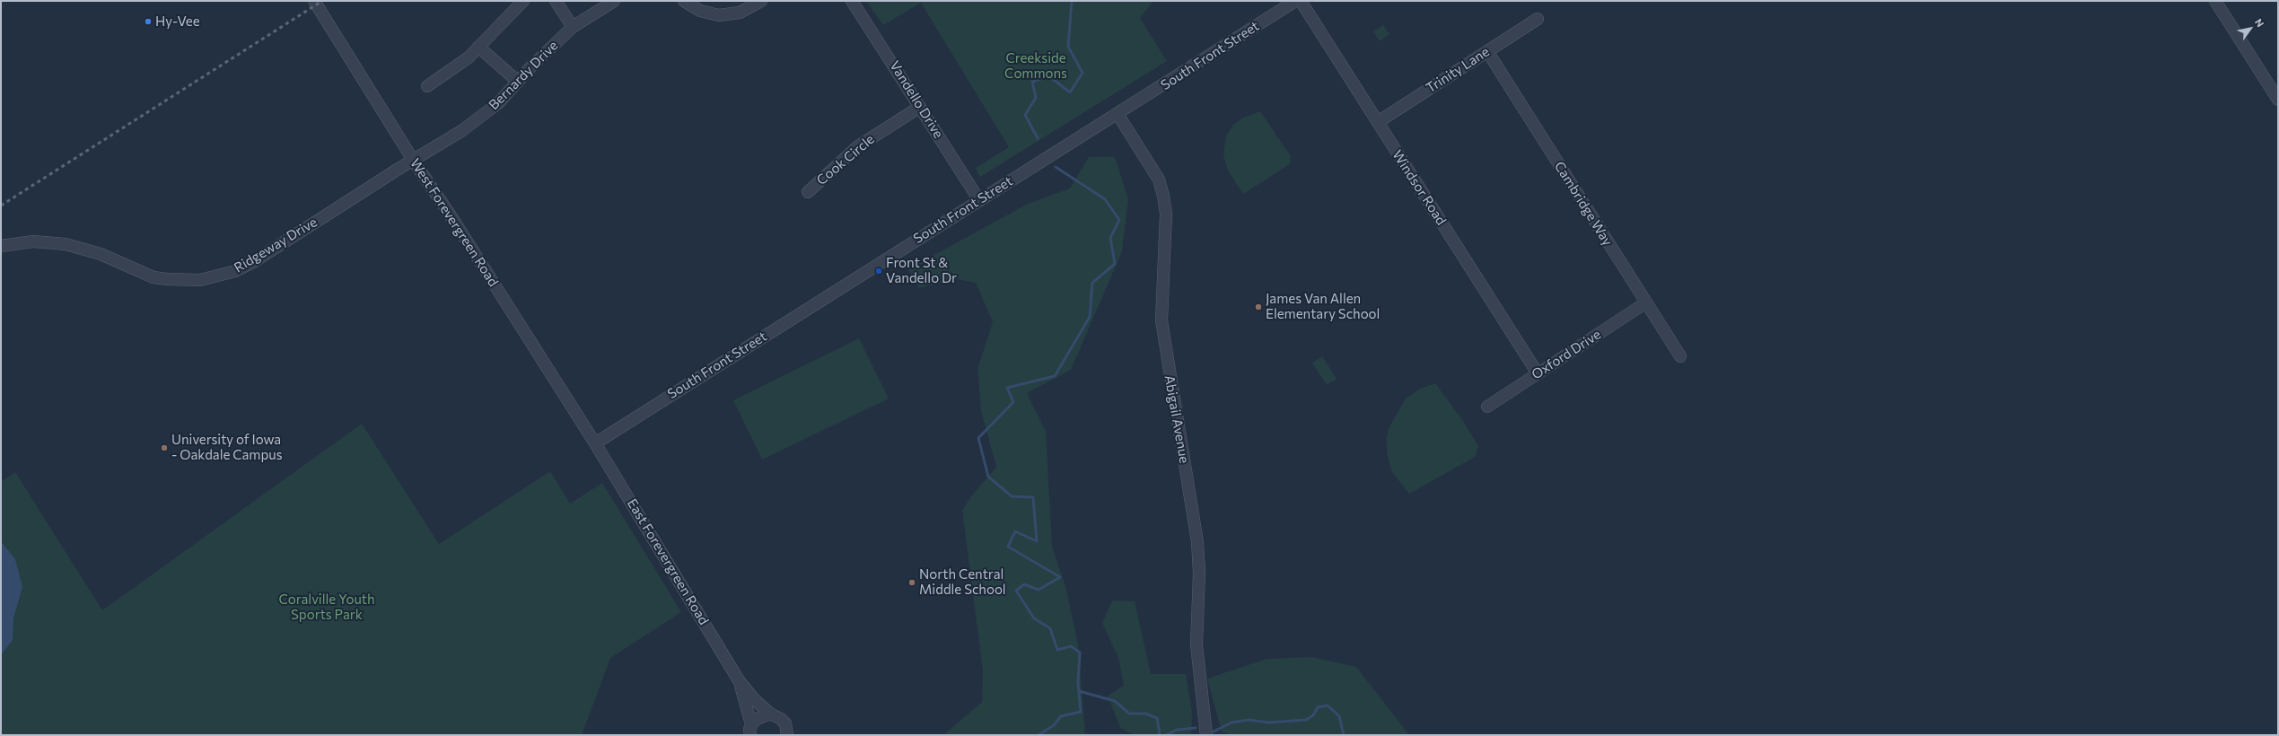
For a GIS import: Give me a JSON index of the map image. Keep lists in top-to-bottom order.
{
  "streets": {
    "street": [
      "South Front Street",
      "Trinity Lane",
      "Bernardy Drive",
      "Vandello Drive",
      "Cook Circle",
      "Windsor Road",
      "Cambridge Way",
      "West Forevergreen Road",
      "Ridgeway Drive",
      "Oxford Drive",
      "Abigail Avenue",
      "East Forevergreen Road"
    ]
  },
  "crossings": [
    ["South Front Street", "Vandello Drive"],
    ["South Front Street", "West Forevergreen Road"],
    ["South Front Street", "Abigail Avenue"],
    ["South Front Street", "East Forevergreen Road"],
    ["Trinity Lane", "Windsor Road"],
    ["Trinity Lane", "Cambridge Way"],
    ["Bernardy Drive", "West Forevergreen Road"],
    ["Bernardy Drive", "Ridgeway Drive"],
    ["Vandello Drive", "Cook Circle"],
    ["Windsor Road", "Oxford Drive"],
    ["Cambridge Way", "Oxford Drive"],
    ["West Forevergreen Road", "Ridgeway Drive"],
    ["West Forevergreen Road", "East Forevergreen Road"]
  ],
  "parks": ["Creekside Commons", "Coralville Youth Sports Park"],
  "places": [
    "Hy-Vee",
    "Front St & Vandello Dr",
    "James Van Allen Elementary School",
    "University of Iowa - Oakdale Campus",
    "North Central Middle School"
  ],
  "north": "top right"
}
